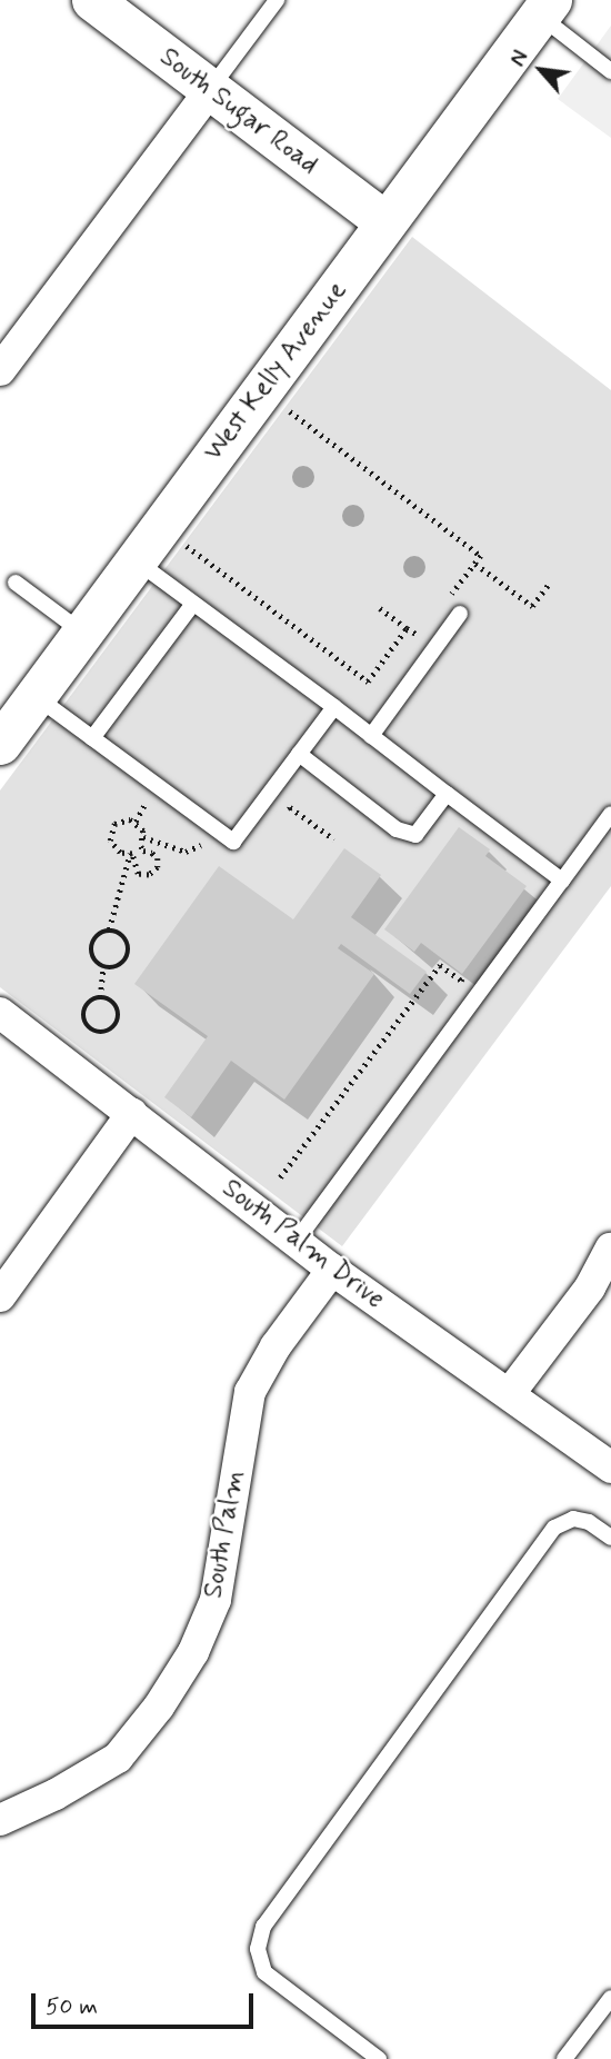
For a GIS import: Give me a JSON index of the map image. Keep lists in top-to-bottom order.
{
  "streets": {
    "street": [
      "South Sugar Road",
      "West Kelly Avenue",
      "South Palm Drive",
      "South Palm"
    ]
  },
  "crossings": [
    ["South Sugar Road", "West Kelly Avenue"],
    ["South Palm Drive", "South Palm"]
  ],
  "scale_bar": "50 m",
  "north": "top left"
}
